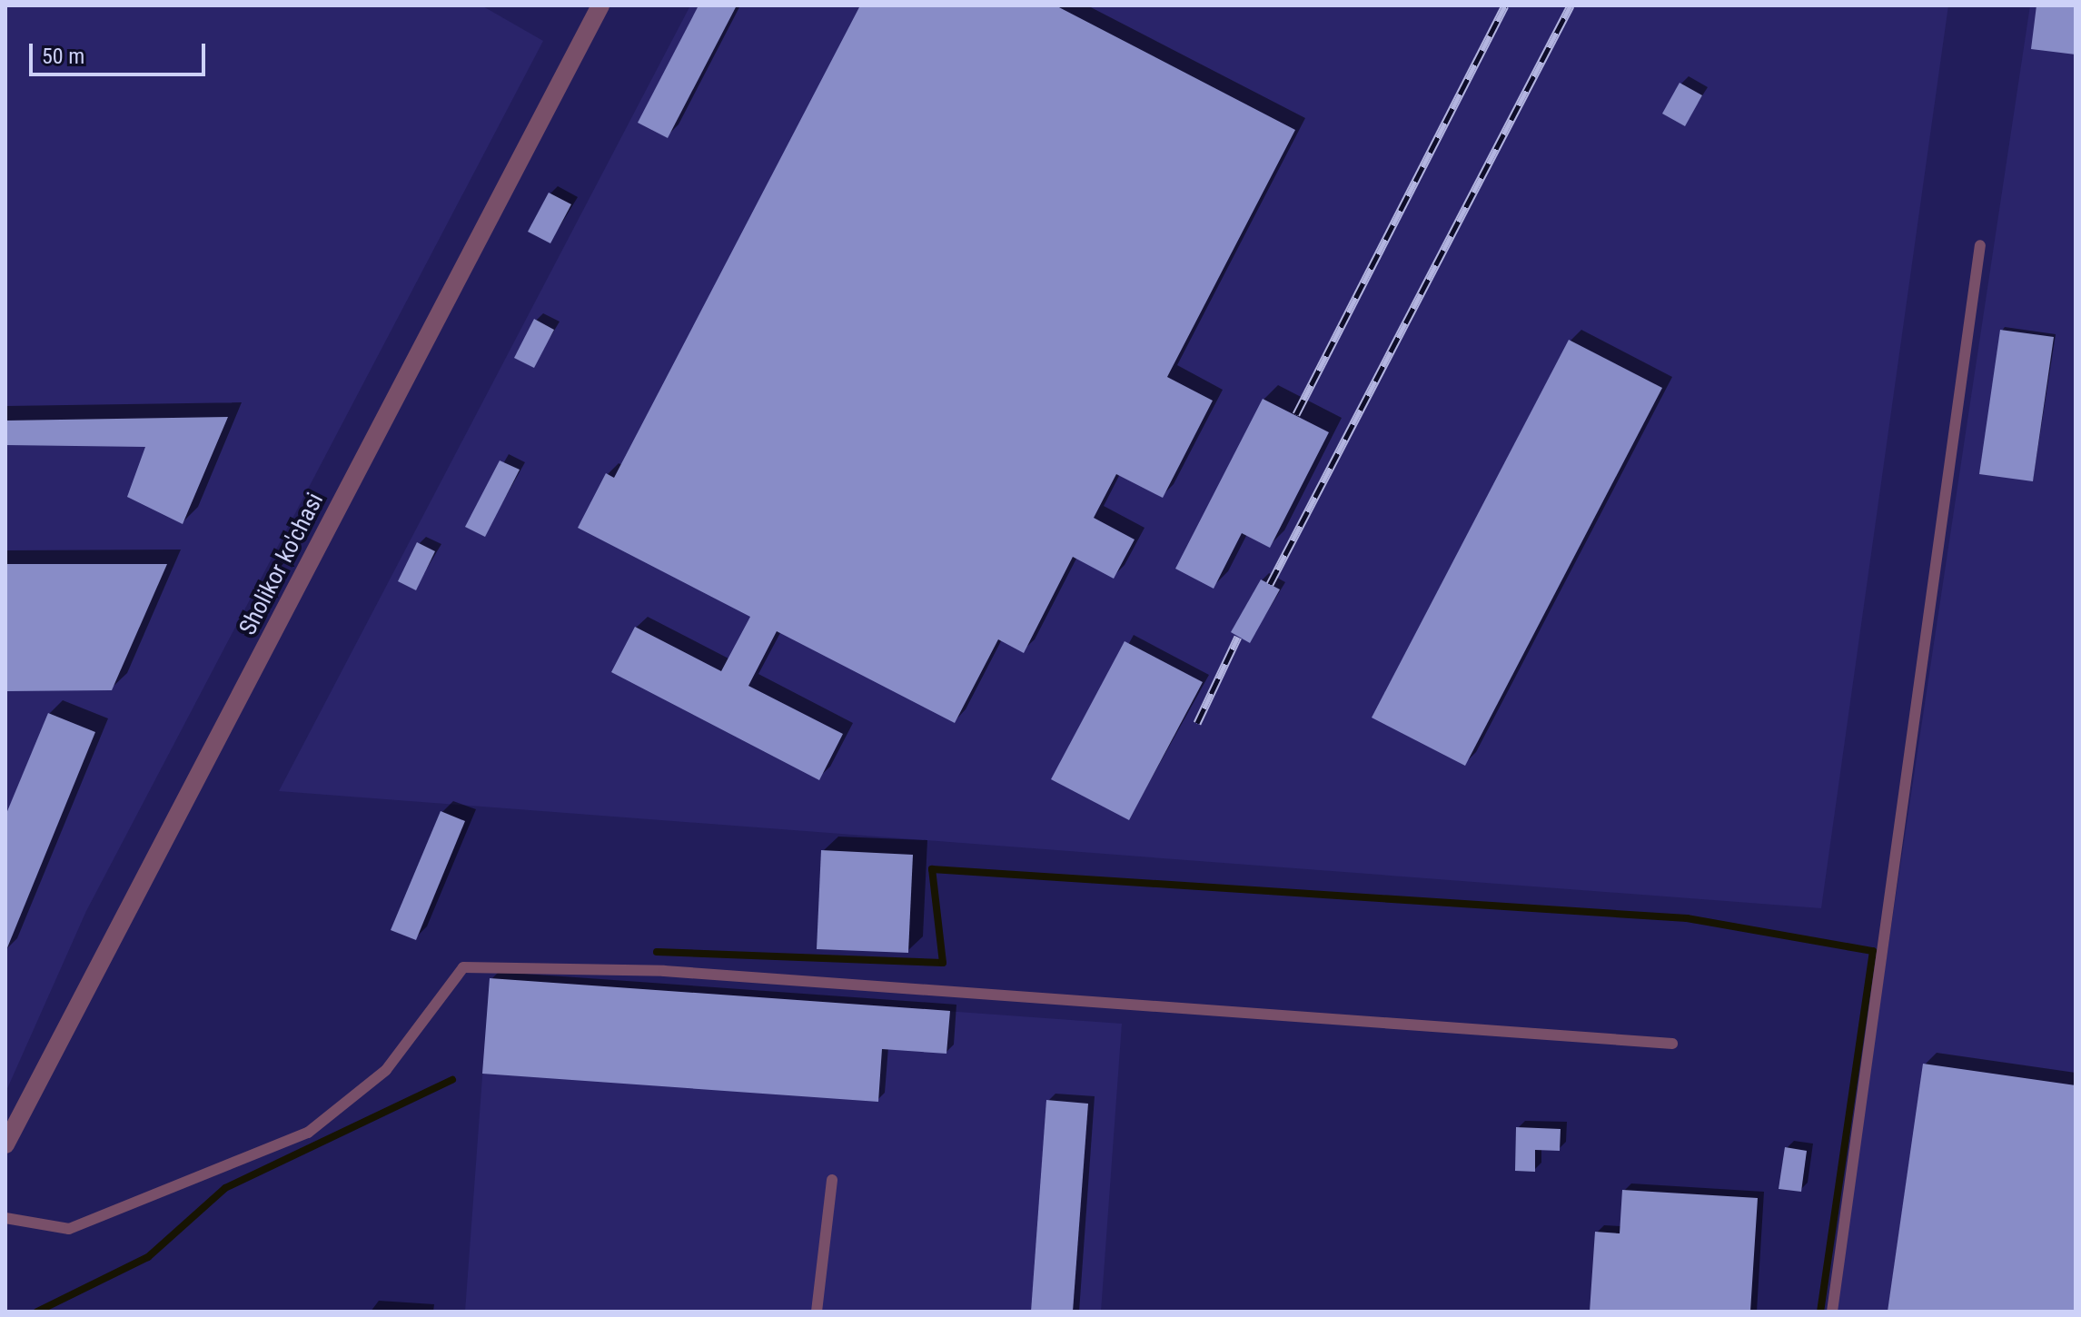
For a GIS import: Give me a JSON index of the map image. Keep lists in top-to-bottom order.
{
  "streets": {
    "street": ["Sholikor ko'chasi"]
  },
  "scale_bar": "50 m"
}
